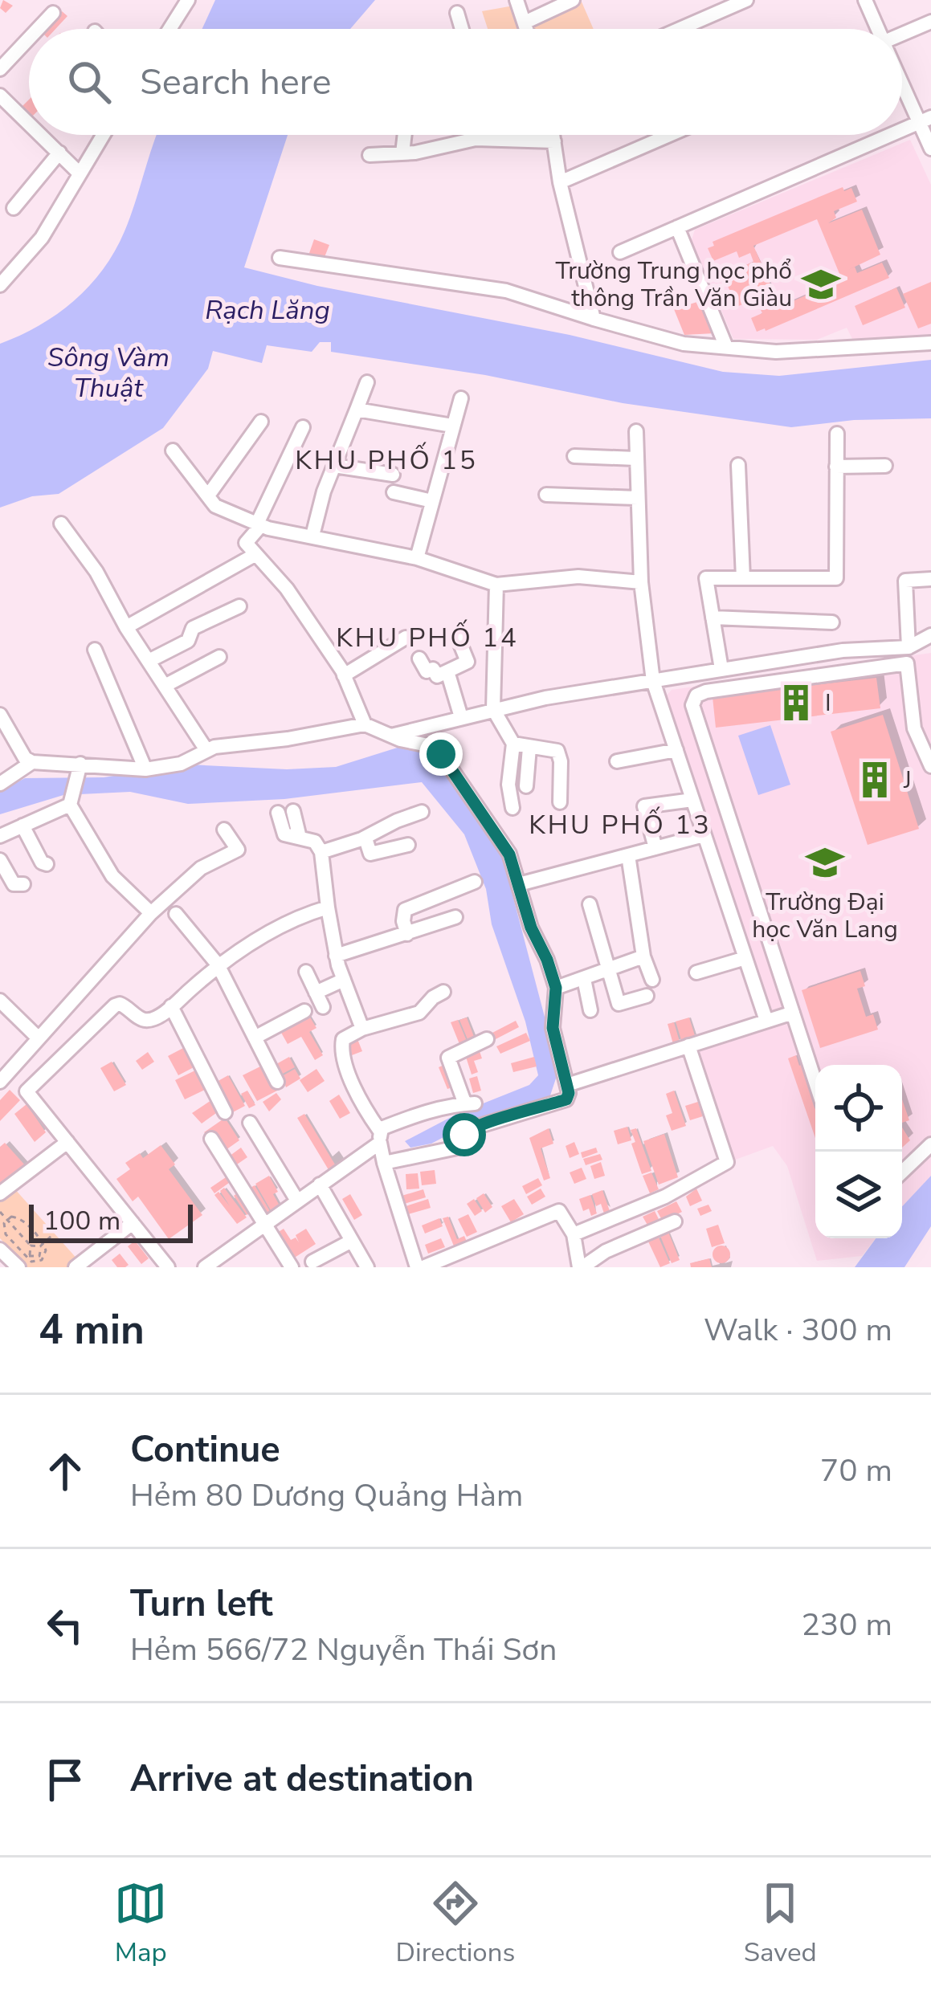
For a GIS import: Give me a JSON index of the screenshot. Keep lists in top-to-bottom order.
{
  "districts": ["KHU PHỐ 15", "KHU PHỐ 14", "KHU PHỐ 13"],
  "water": ["Rạch Lăng", "Sông Vàm Thuật"],
  "places": {
    "school or university": ["Trường Trung học phổ thông Trần Văn Giàu", "Trường Đại học Văn Lang"],
    "building": ["I", "J"]
  },
  "scale_bar": "100 m",
  "page": {
    "search": "Search here",
    "scale": "100 m",
    "heading": ["4 min", "Walk · 300 m"],
    "list": [
      ["Continue", "Hẻm 80 Dương Quảng Hàm", "70 m"],
      ["Turn left", "Hẻm 566/72 Nguyễn Thái Sơn", "230 m"],
      "Arrive at destination"
    ],
    "nav": ["Map", "Directions", "Saved"]
  }
}
